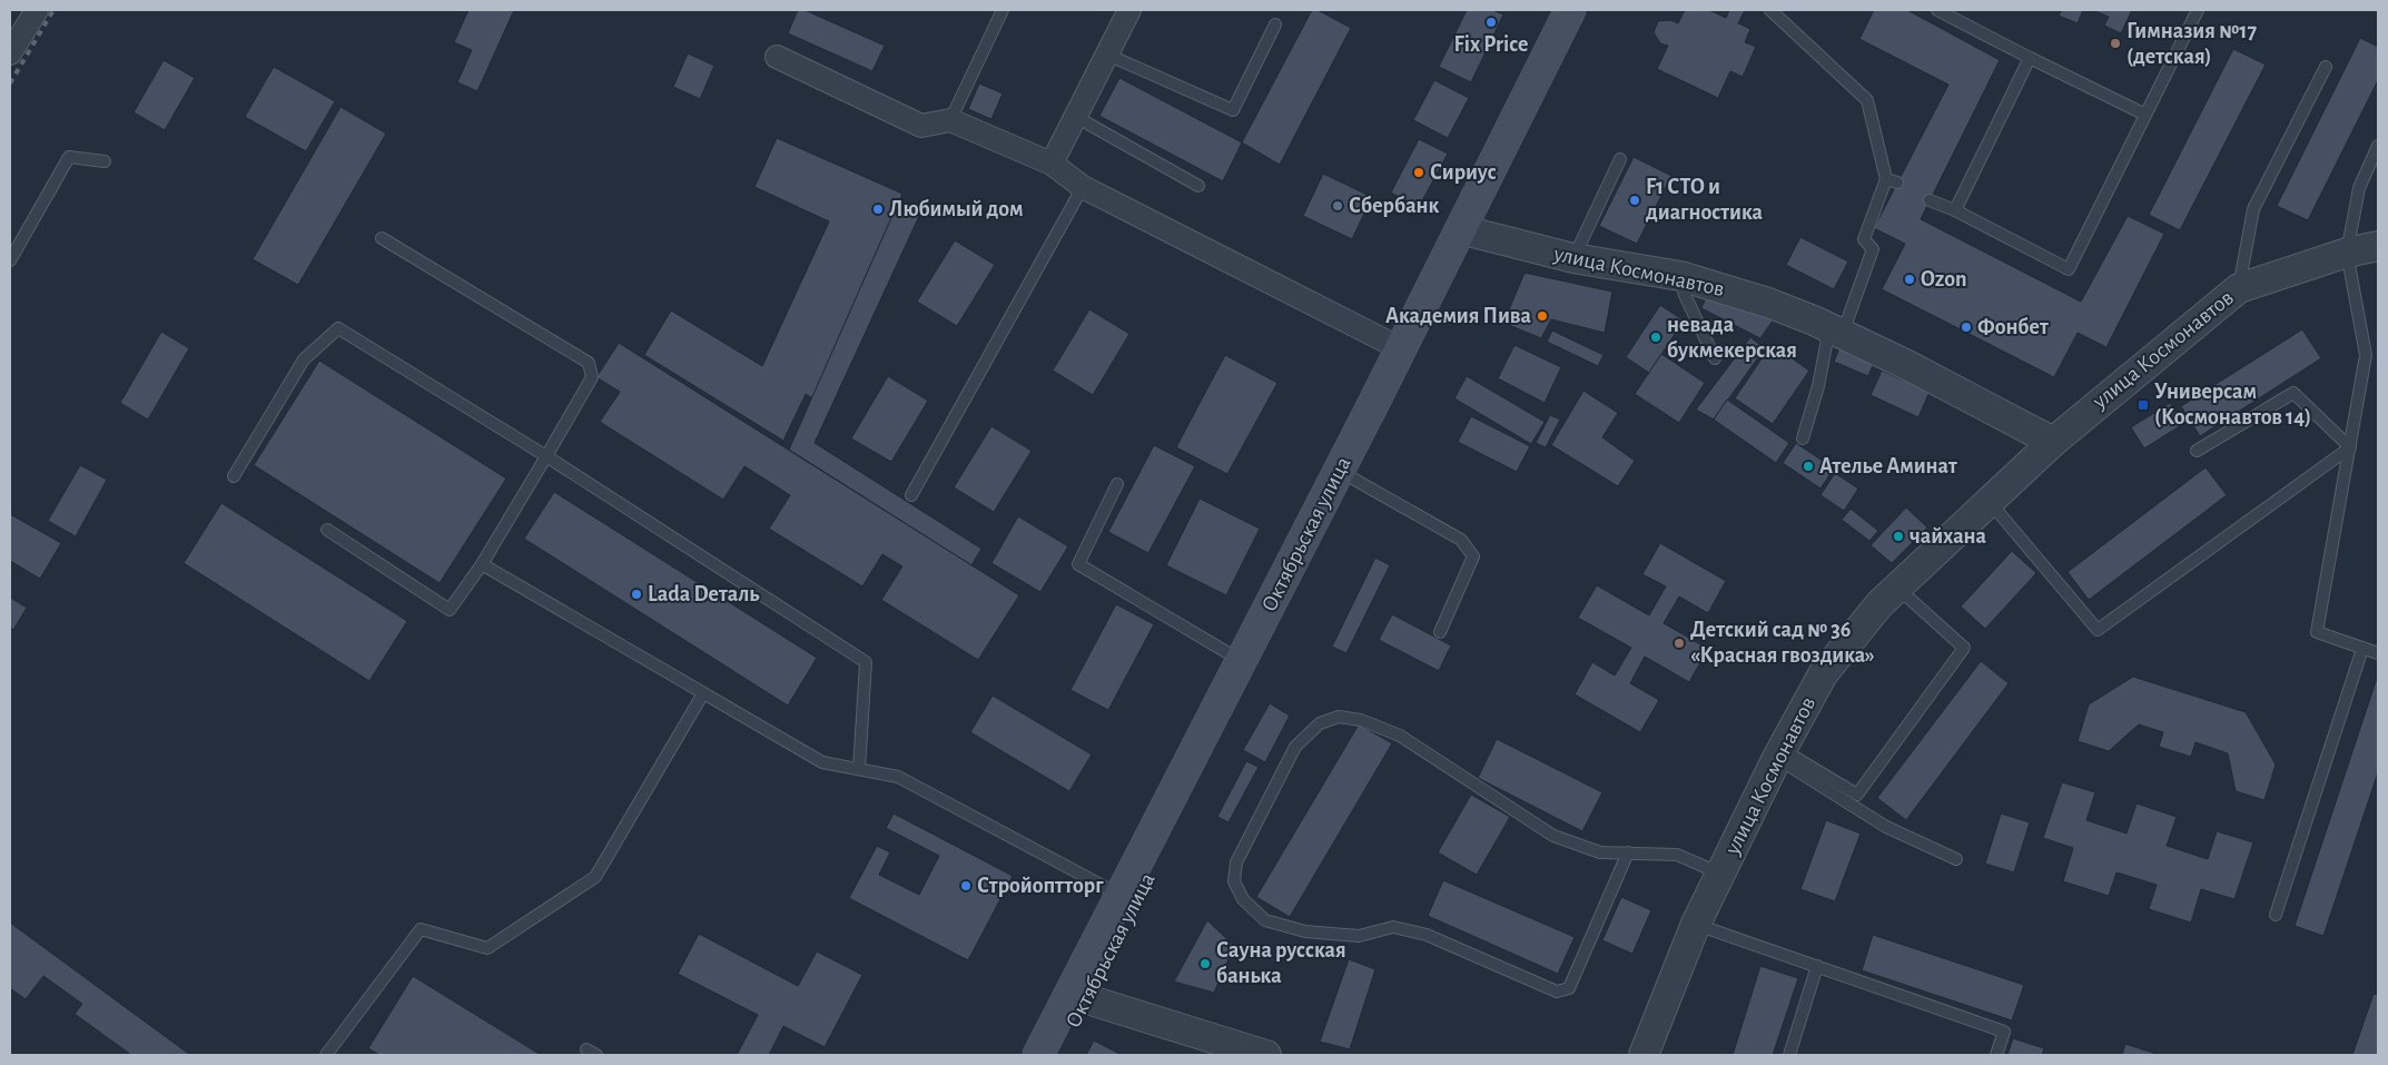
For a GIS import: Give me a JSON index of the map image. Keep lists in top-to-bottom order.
{
  "streets": {
    "main road": ["Октябрьская улица"],
    "street": ["улица Космонавтов"]
  },
  "crossings": [
    ["улица Космонавтов", "Октябрьская улица"]
  ],
  "places": {
    "other": [
      "Fix Price",
      "Гимназия №17 (детская)",
      "Сириус",
      "F1 СТО и диагностика",
      "Сбербанк",
      "Любимый дом",
      "Ozon",
      "Академия Пива",
      "Фонбет",
      "невада букмекерская",
      "Ателье Аминат",
      "чайхана",
      "Lada Dеталь",
      "Детский сад № 36 «Красная гвоздика»",
      "Стройоптторг",
      "Сауна русская банька"
    ],
    "transit": ["Универсам (Космонавтов 14)"]
  }
}
